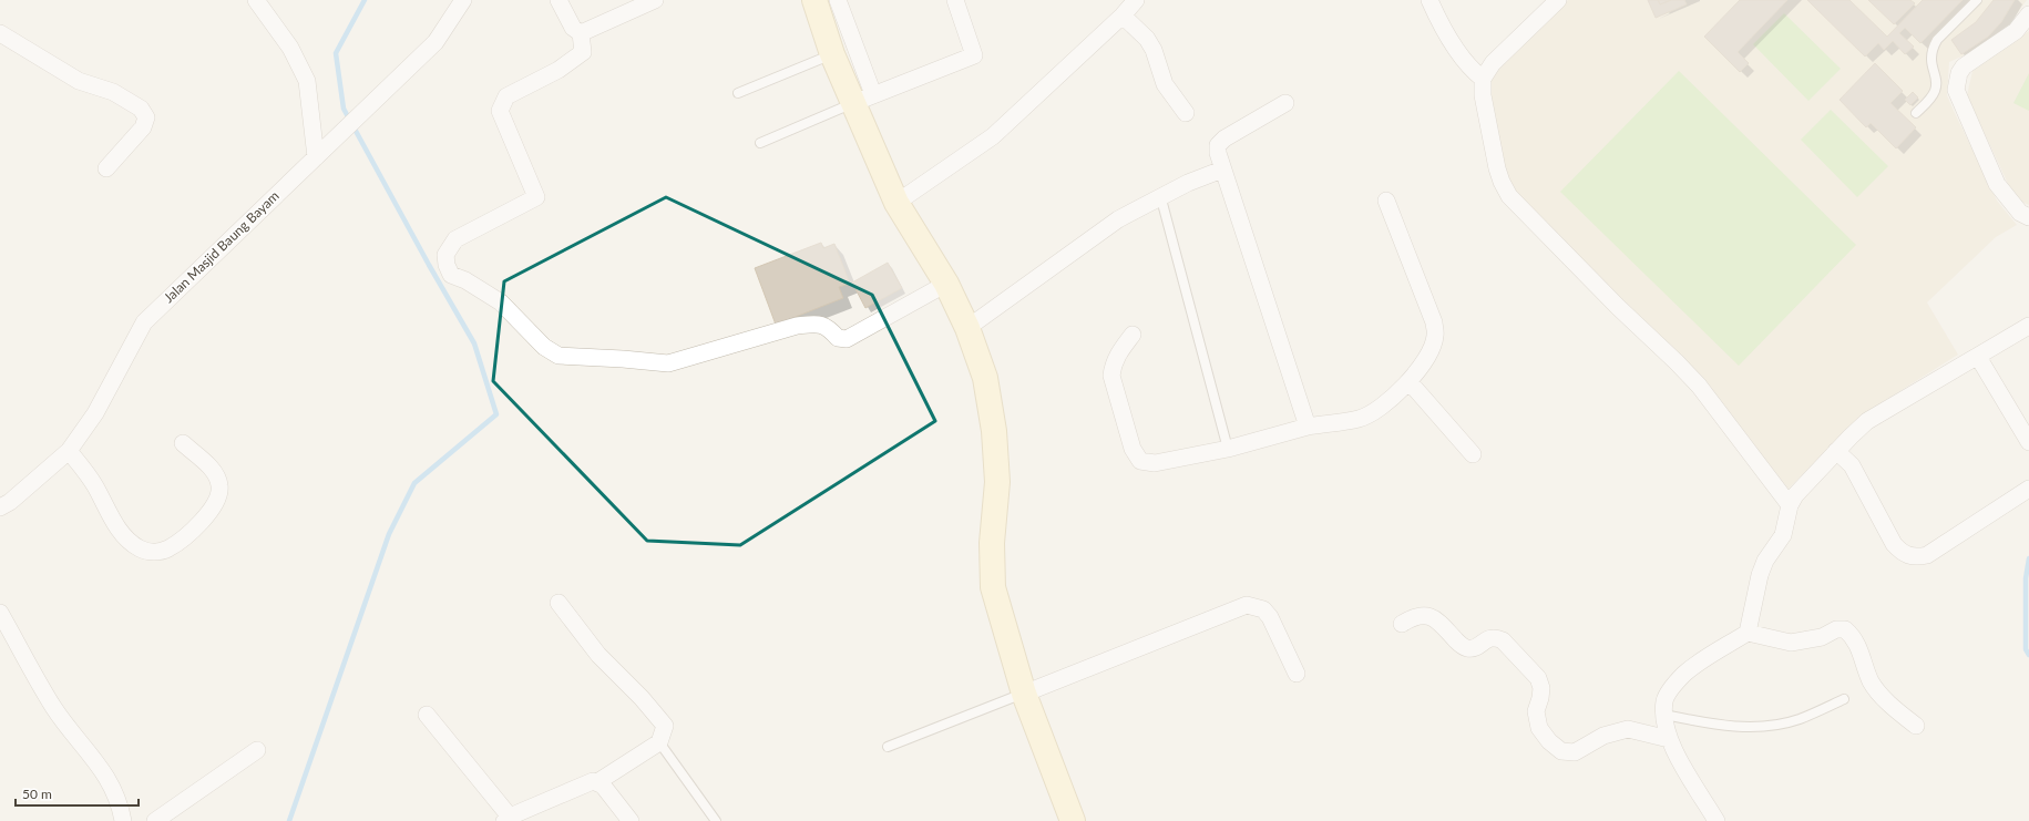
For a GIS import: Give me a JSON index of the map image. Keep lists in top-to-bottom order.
{
  "streets": {
    "street": ["Jalan Masjid Baung Bayam"]
  },
  "scale_bar": "50 m"
}
